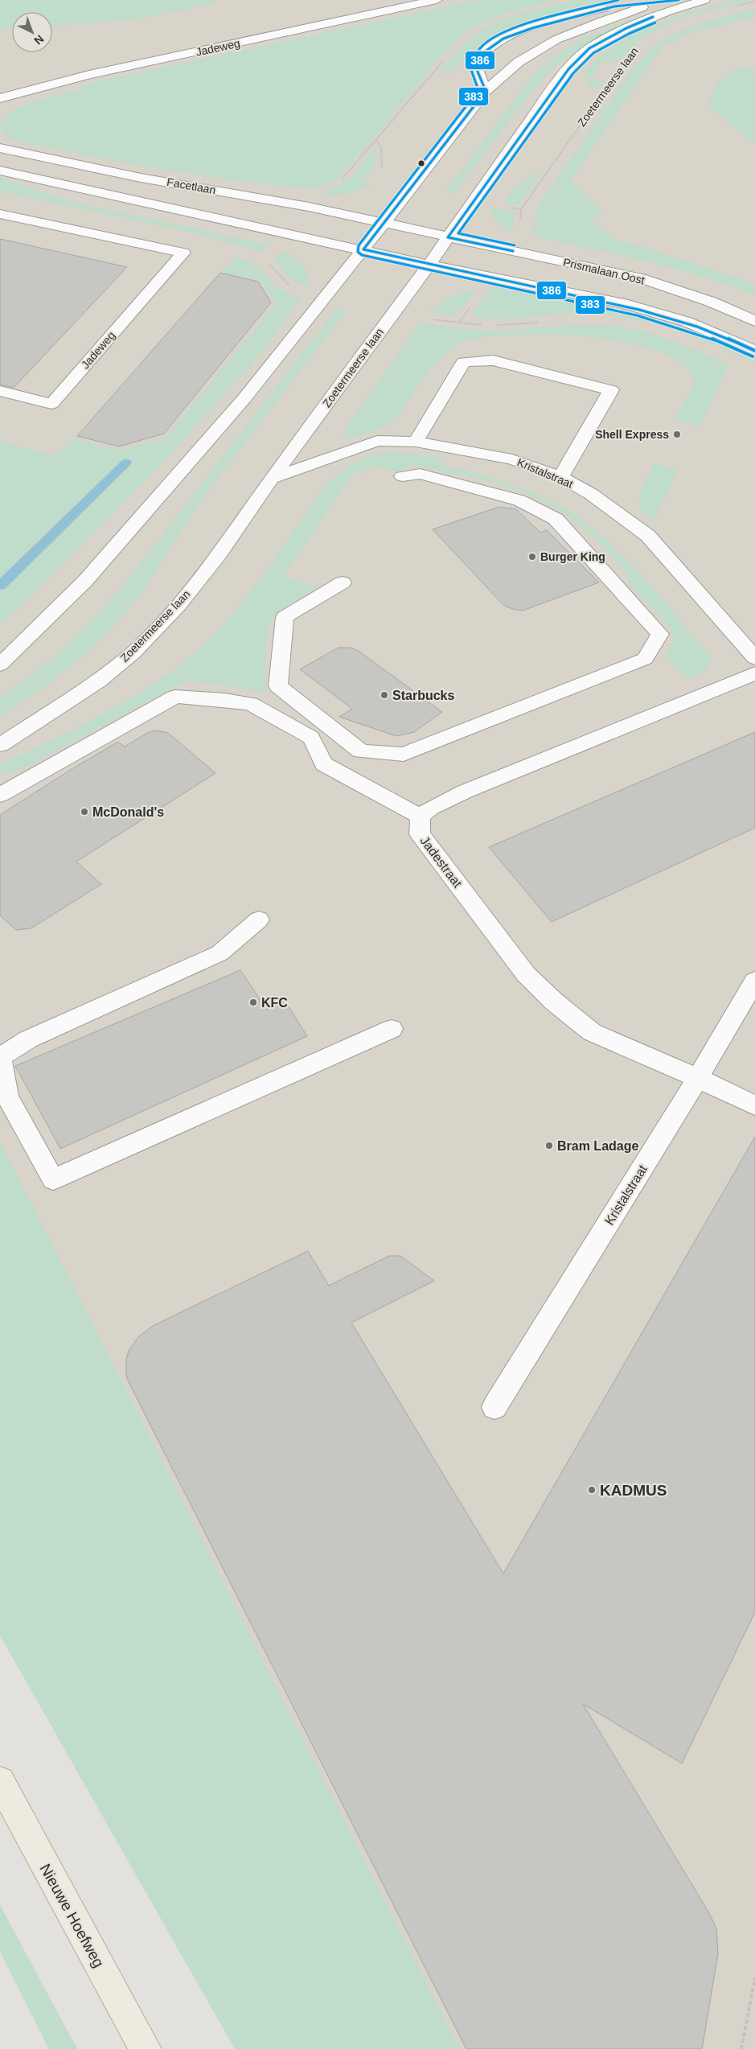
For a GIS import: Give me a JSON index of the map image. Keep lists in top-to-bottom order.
{
  "streets": {
    "main road": ["Nieuwe Hoefweg"],
    "street": [
      "Jadeweg",
      "Zoetermeerse laan",
      "Facetlaan",
      "Prismalaan Oost",
      "Kristalstraat",
      "Jadestraat"
    ]
  },
  "crossings": [
    ["Zoetermeerse laan", "Facetlaan"],
    ["Zoetermeerse laan", "Prismalaan Oost"],
    ["Zoetermeerse laan", "Kristalstraat"],
    ["Facetlaan", "Prismalaan Oost"],
    ["Kristalstraat", "Jadestraat"]
  ],
  "places": [
    "Shell Express",
    "Burger King",
    "Starbucks",
    "McDonald's",
    "KFC",
    "Bram Ladage",
    "KADMUS"
  ],
  "lines": ["transit line 386", "transit line 383"],
  "north": "bottom right"
}
